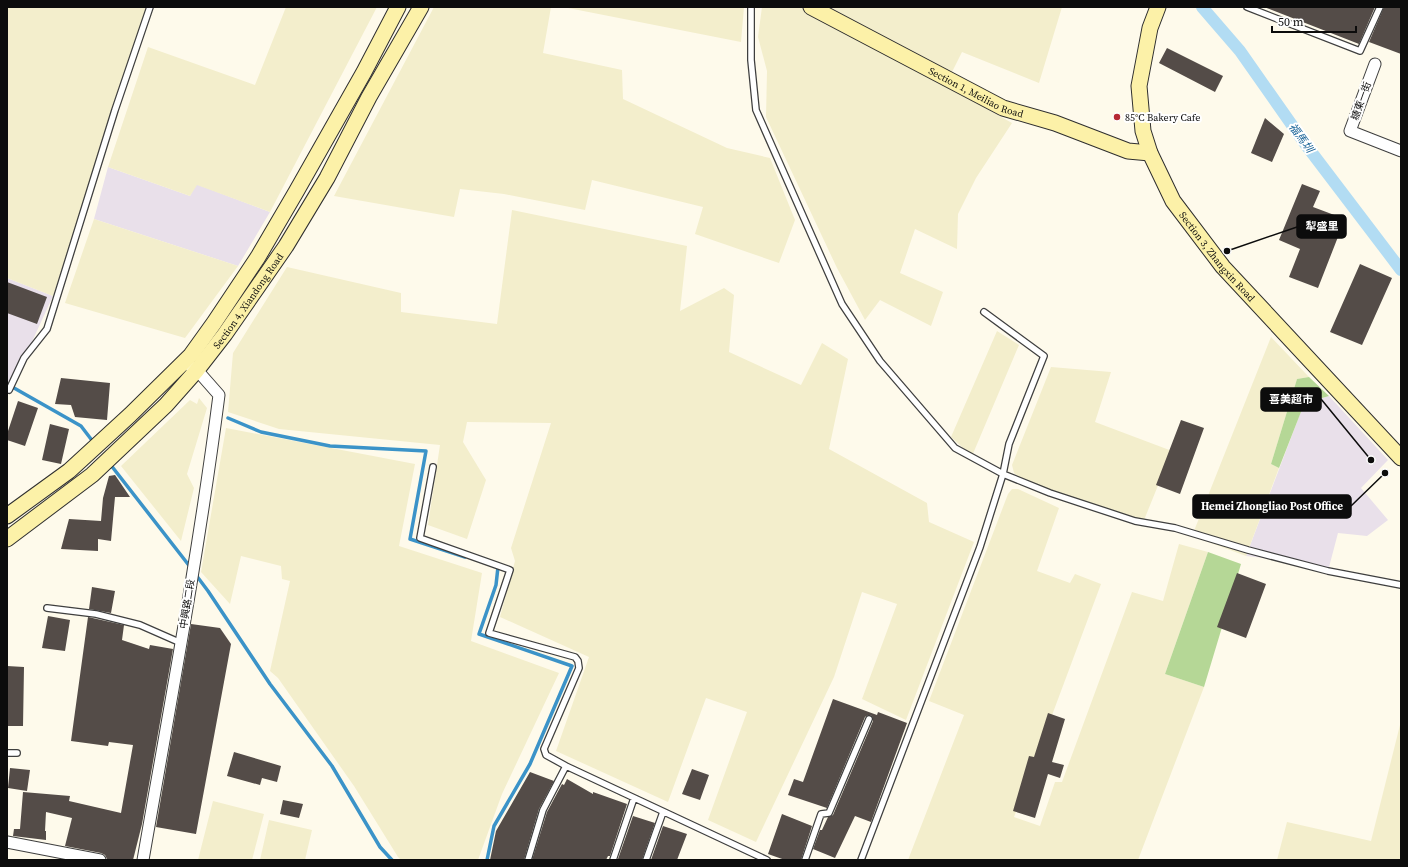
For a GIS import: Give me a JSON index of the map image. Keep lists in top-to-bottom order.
{
  "streets": {
    "main road": ["Section 1, Meiliao Road", "Section 3, Zhangxin Road", "Section 4, Xiandong Road"],
    "street": ["糖東一街", "中興路二段"]
  },
  "crossings": [
    ["Section 1, Meiliao Road", "Section 3, Zhangxin Road"],
    ["Section 4, Xiandong Road", "中興路二段"]
  ],
  "water": ["福馬圳"],
  "places": [
    "85°C Bakery Cafe",
    "犁盛里",
    "喜美超市",
    "Hemei Zhongliao Post Office"
  ],
  "scale_bar": "50 m"
}
